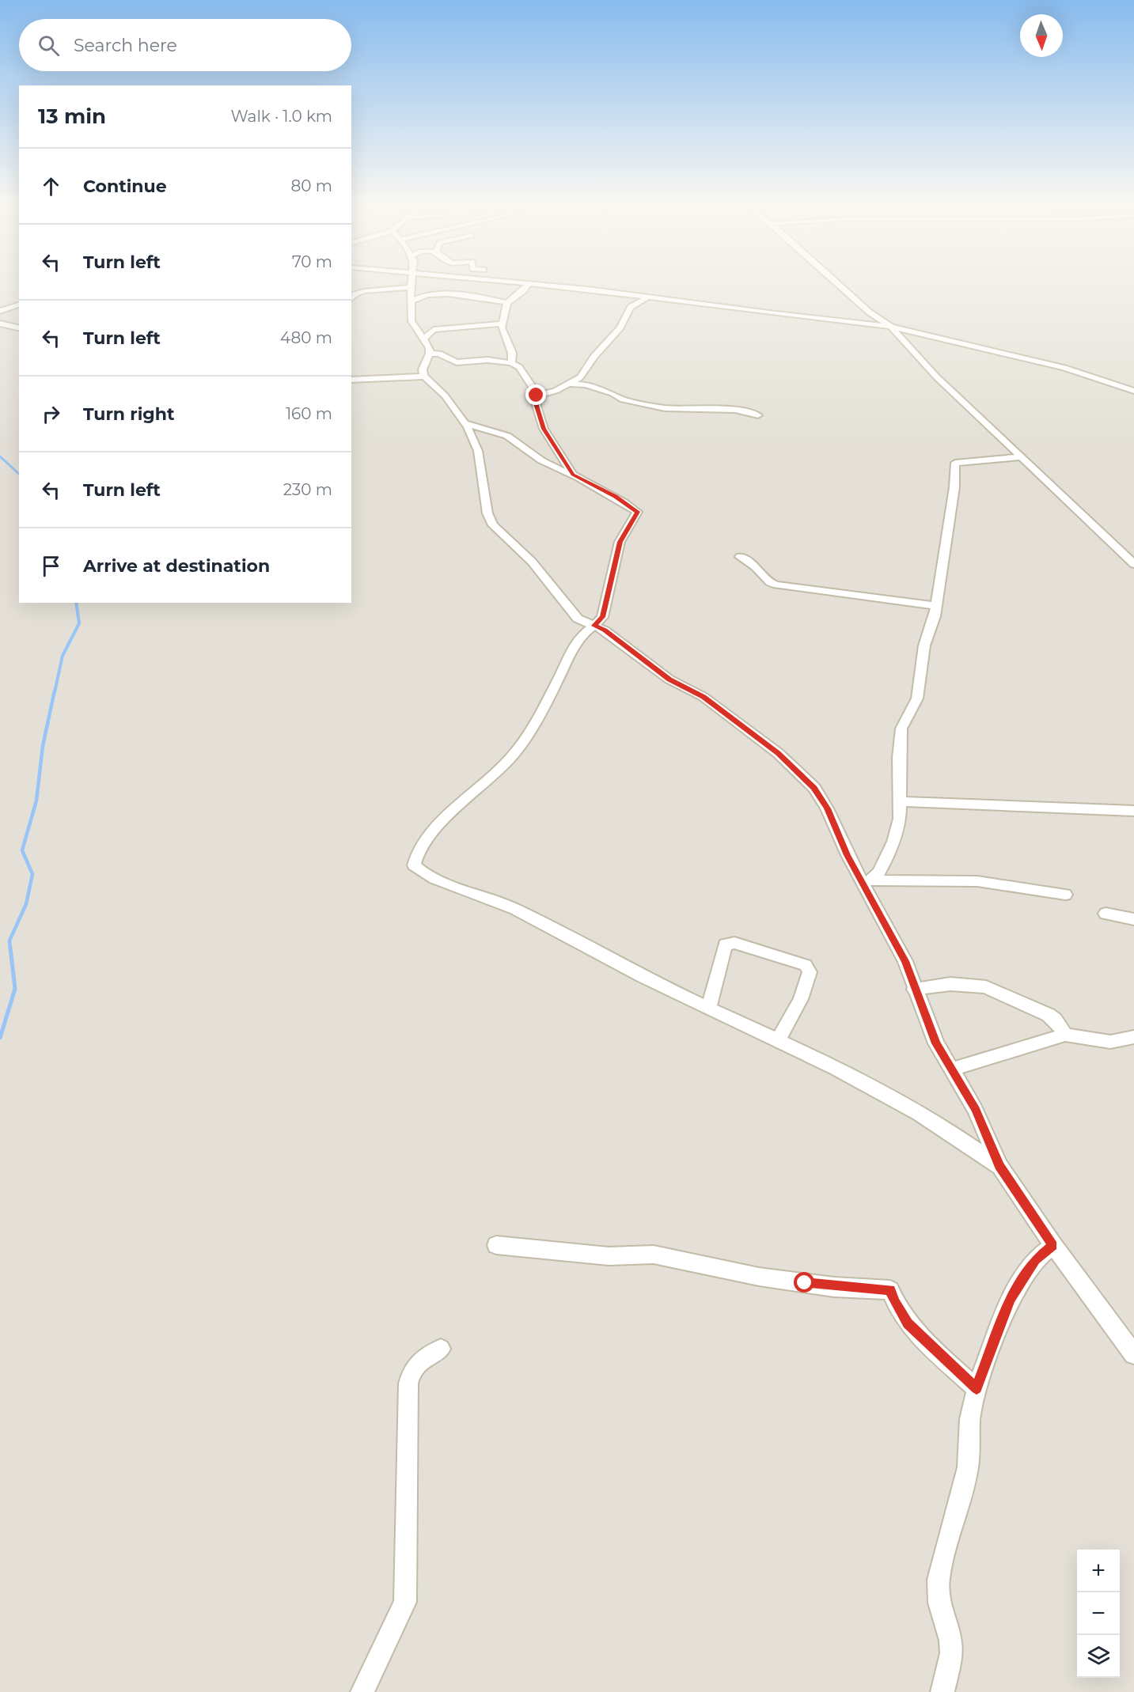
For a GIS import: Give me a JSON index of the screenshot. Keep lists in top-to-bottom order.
{
  "north": "bottom",
  "page": {
    "search": "Search here",
    "heading": ["13 min", "Walk · 1.0 km"],
    "list": [
      ["Continue", "80 m"],
      ["Turn left", "70 m"],
      ["Turn left", "480 m"],
      ["Turn right", "160 m"],
      ["Turn left", "230 m"],
      "Arrive at destination"
    ],
    "map_buttons": ["+", "−"]
  }
}
